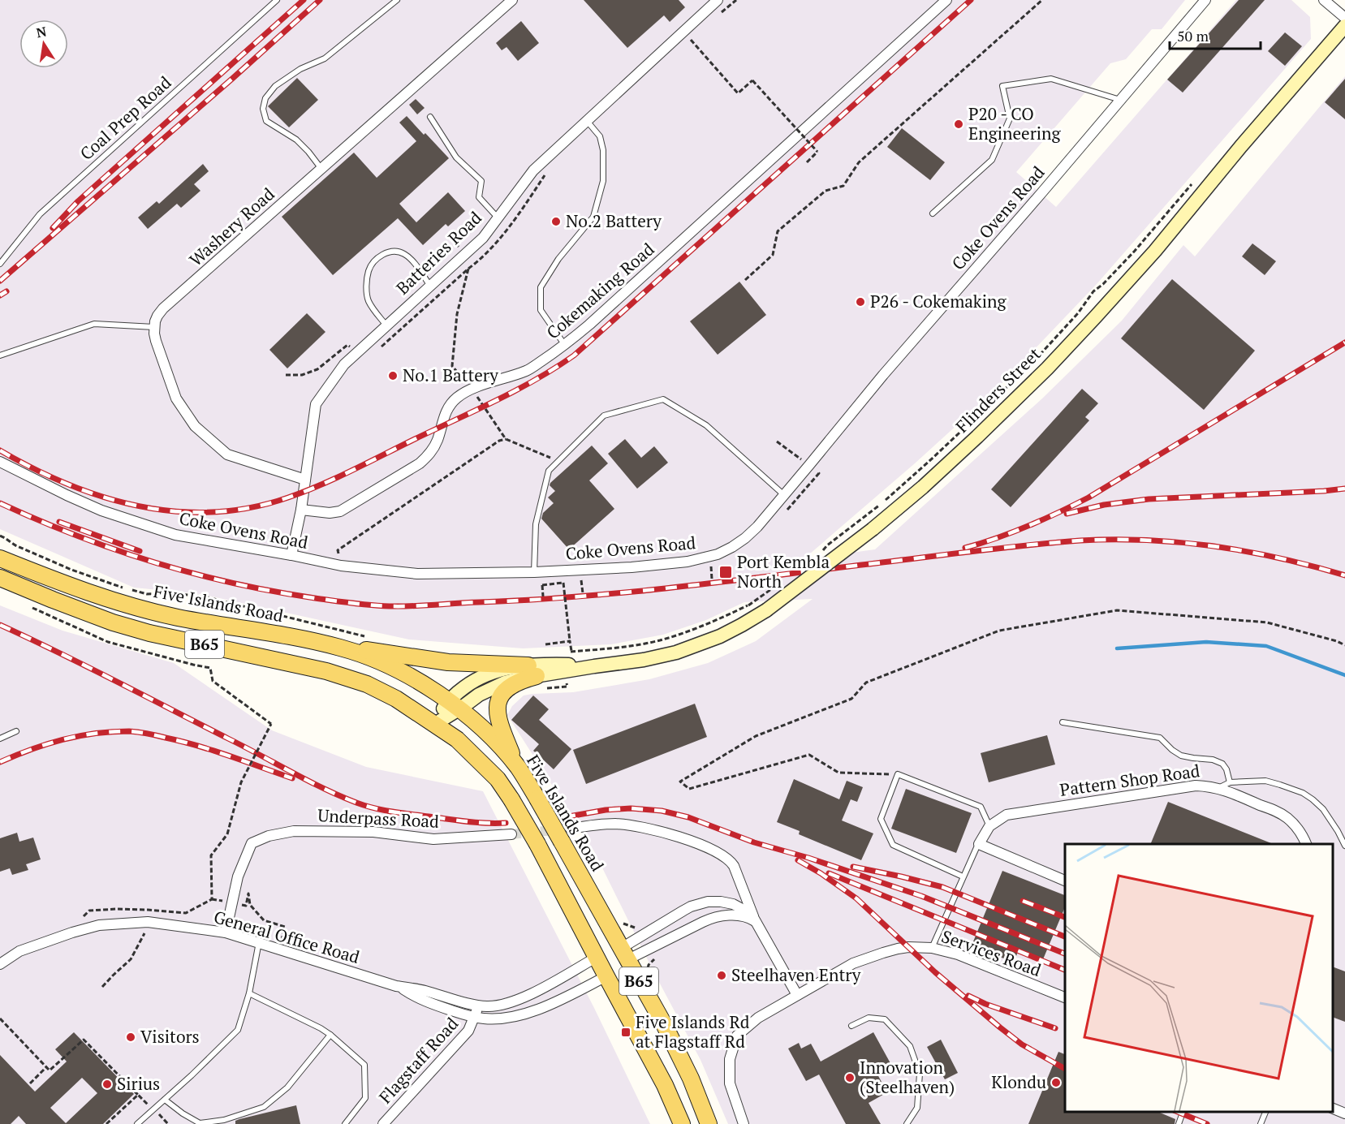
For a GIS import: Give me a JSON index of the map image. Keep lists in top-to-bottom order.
{
  "streets": {
    "main road": ["Five Islands Road", "B65"],
    "street": [
      "Coke Ovens Road",
      "Washery Road",
      "Batteries Road",
      "Cokemaking Road",
      "Flinders Street",
      "Pattern Shop Road",
      "Underpass Road",
      "General Office Road",
      "Services Road",
      "Flagstaff Road"
    ],
    "lane": ["Coal Prep Road"]
  },
  "crossings": [
    ["Coke Ovens Road", "Batteries Road"],
    ["Batteries Road", "Cokemaking Road"],
    ["Flinders Street", "Five Islands Road"],
    ["Flinders Street", "B65"],
    ["B65", "Flagstaff Road"],
    ["Pattern Shop Road", "Services Road"],
    ["Underpass Road", "General Office Road"],
    ["General Office Road", "Flagstaff Road"]
  ],
  "places": {
    "other": [
      "P20 - CO Engineering",
      "No.2 Battery",
      "P26 - Cokemaking",
      "No.1 Battery",
      "Steelhaven Entry",
      "Visitors",
      "Innovation (Steelhaven)",
      "Klondu",
      "Sirius"
    ],
    "transit": ["Port Kembla North", "Five Islands Rd at Flagstaff Rd"]
  },
  "scale_bar": "50 m",
  "north": "top"
}
